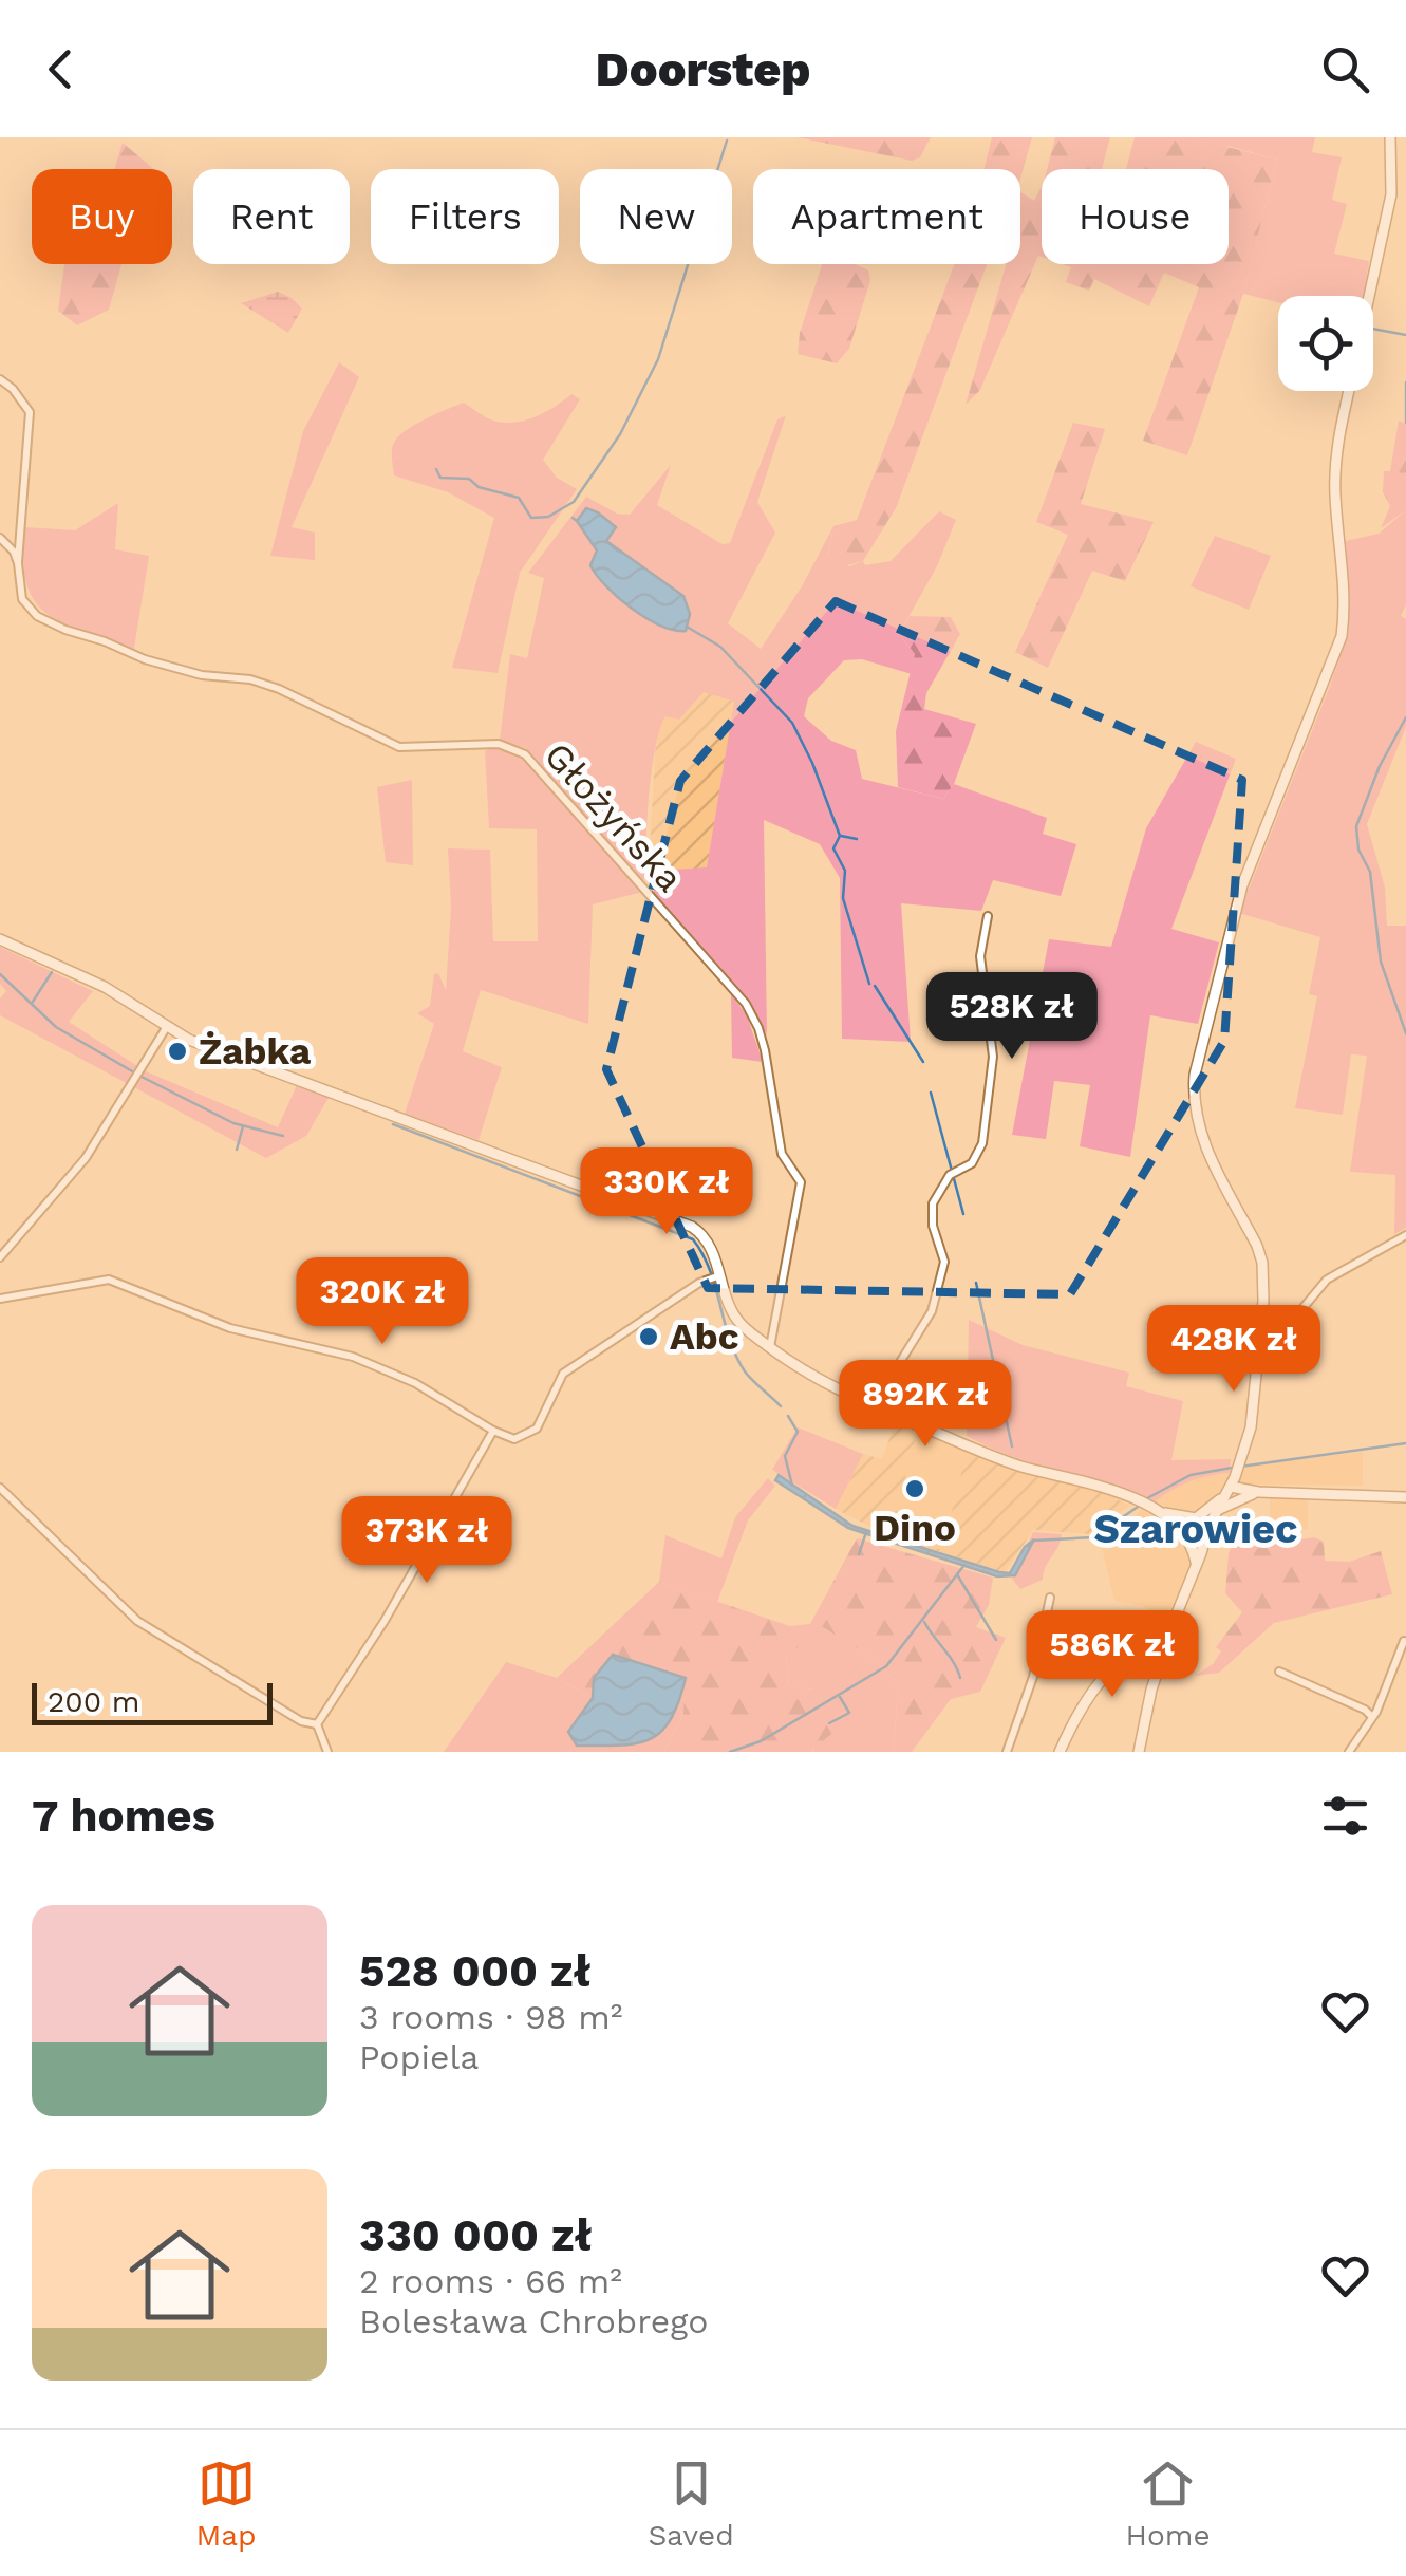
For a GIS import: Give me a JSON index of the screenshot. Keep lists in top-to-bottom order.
{
  "streets": {
    "street": ["Głożyńska"]
  },
  "districts": ["Szarowiec"],
  "places": ["Żabka", "Abc", "Dino"],
  "scale_bar": "200 m",
  "page": {
    "header": "Doorstep",
    "chip": [
      "Buy",
      "Rent",
      "Filters",
      "New",
      "Apartment",
      "House"
    ],
    "price": [
      "528K zł",
      "330K zł",
      "320K zł",
      "428K zł",
      "892K zł",
      "373K zł",
      "586K zł"
    ],
    "scale": "200 m",
    "heading": "7 homes",
    "list": [
      {
        "name": "528 000 zł",
        "note": "3 rooms · 98 m² · Popiela"
      },
      {
        "name": "330 000 zł",
        "note": "2 rooms · 66 m² · Bolesława Chrobrego"
      }
    ],
    "tabs": ["Map", "Saved", "Home"]
  }
}
